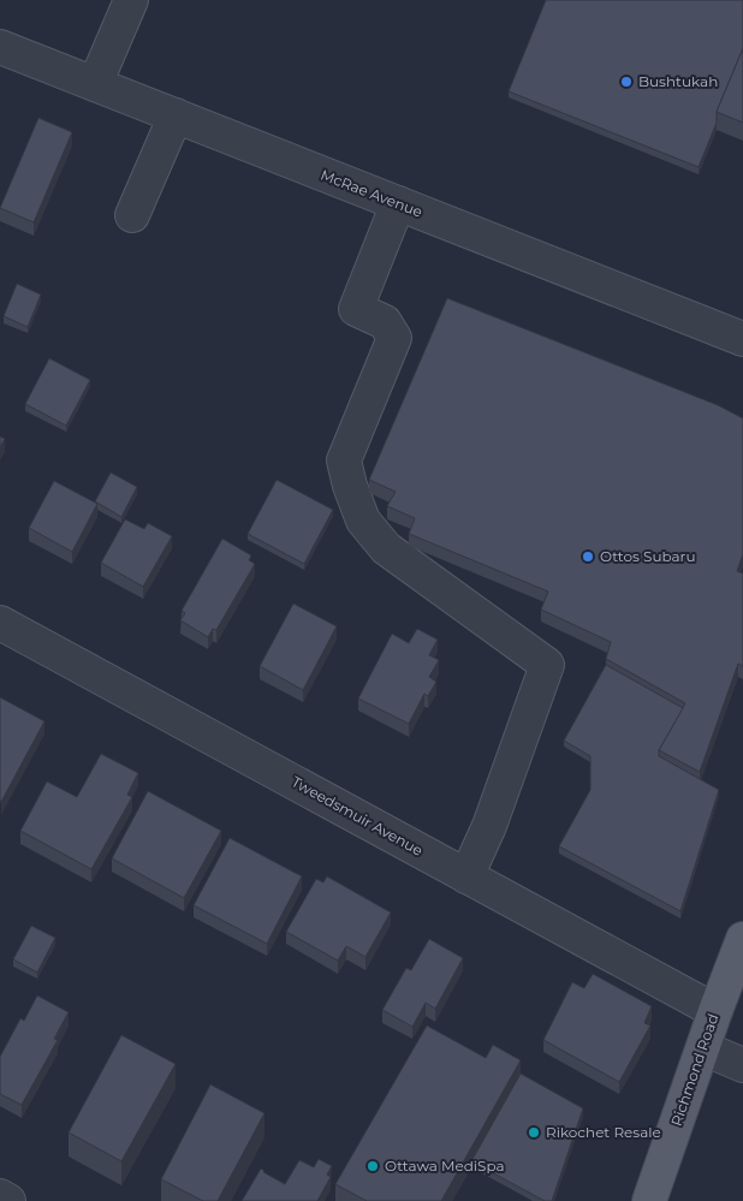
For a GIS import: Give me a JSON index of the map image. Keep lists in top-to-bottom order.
{
  "streets": {
    "main road": ["Richmond Road"],
    "street": ["McRae Avenue", "Tweedsmuir Avenue"]
  },
  "crossings": [
    ["Tweedsmuir Avenue", "Richmond Road"]
  ],
  "places": [
    "Bushtukah",
    "Ottos Subaru",
    "Rikochet Resale",
    "Ottawa MediSpa"
  ]
}
